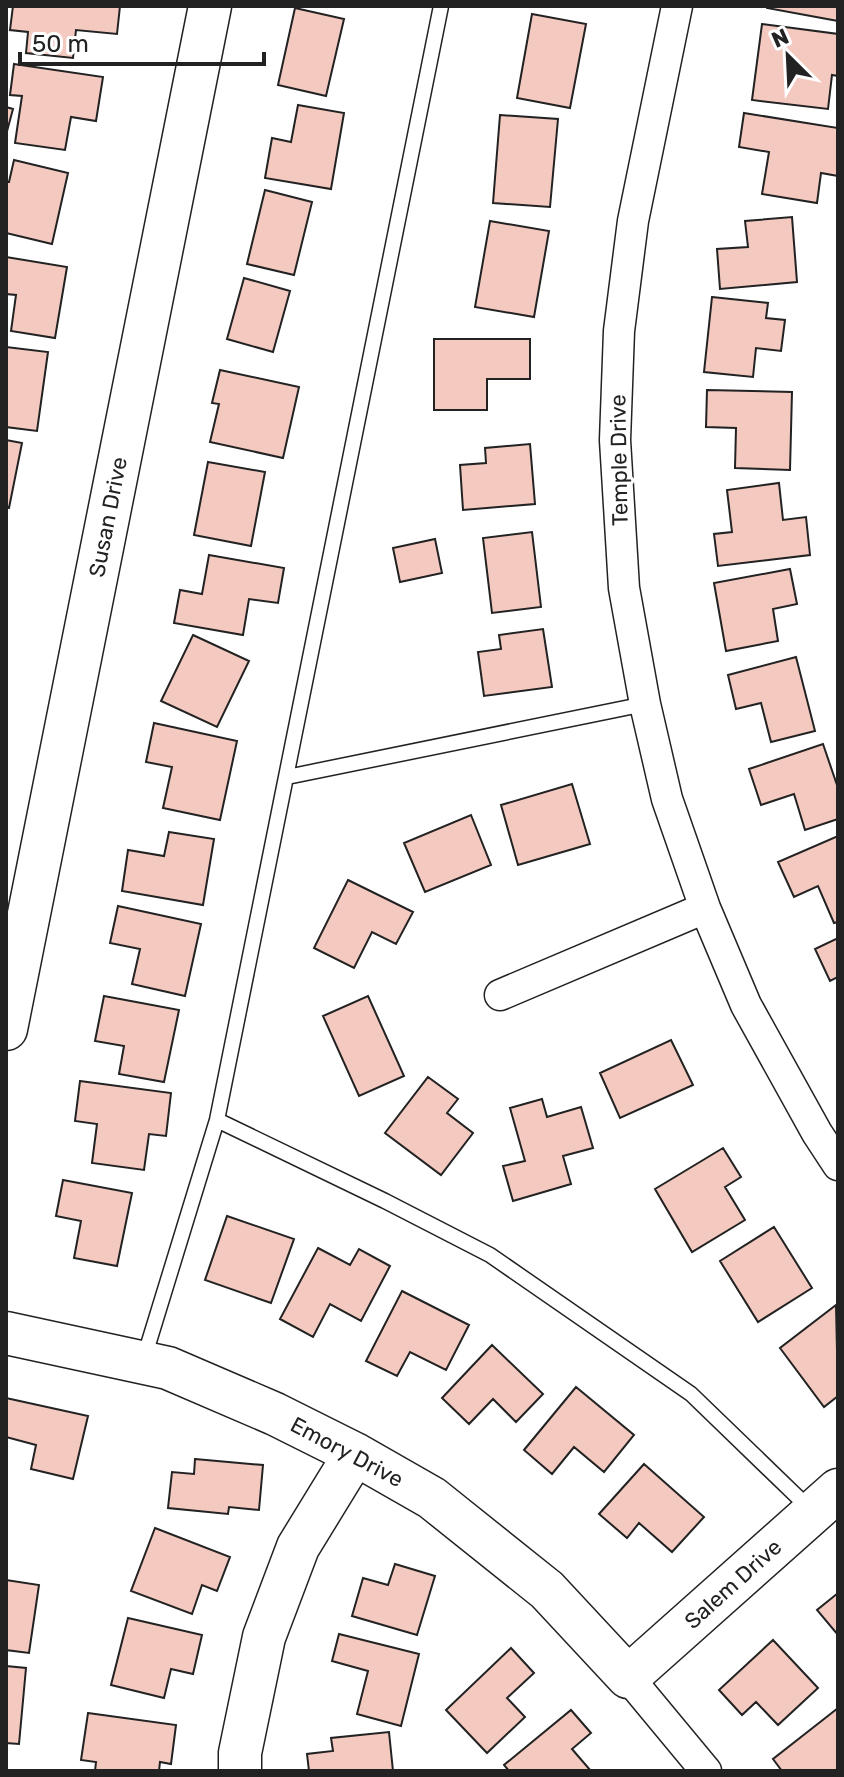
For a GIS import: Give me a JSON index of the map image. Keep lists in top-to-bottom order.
{
  "streets": {
    "street": [
      "Temple Drive",
      "Susan Drive",
      "Emory Drive",
      "Salem Drive"
    ]
  },
  "crossings": [
    ["Emory Drive", "Salem Drive"]
  ],
  "scale_bar": "50 m",
  "north": "top left"
}
